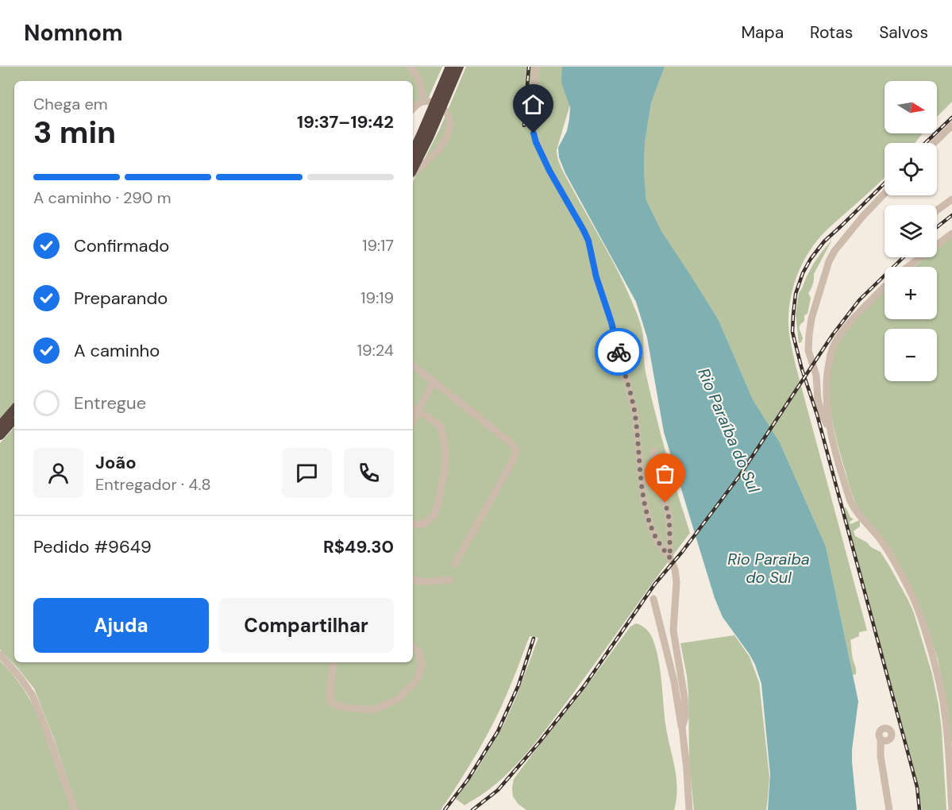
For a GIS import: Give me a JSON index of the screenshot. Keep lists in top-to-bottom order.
{
  "water": ["Rio Paraíba do Sul", "Rio Paraiba do Sul"],
  "north": "right",
  "page": {
    "header": "Nomnom",
    "nav": ["Mapa", "Rotas", "Salvos"],
    "map_buttons": ["+", "−"],
    "heading": ["3 min", "Chega em", "19:37–19:42"],
    "panel": [
      "João",
      "Entregador · 4.8",
      "Pedido #9649",
      "R$49.30"
    ],
    "bar": "A caminho · 290 m",
    "list": [
      ["Confirmado", "19:17"],
      ["Preparando", "19:19"],
      ["A caminho", "19:24"],
      "Entregue"
    ],
    "buttons": ["Ajuda", "Compartilhar"]
  }
}
